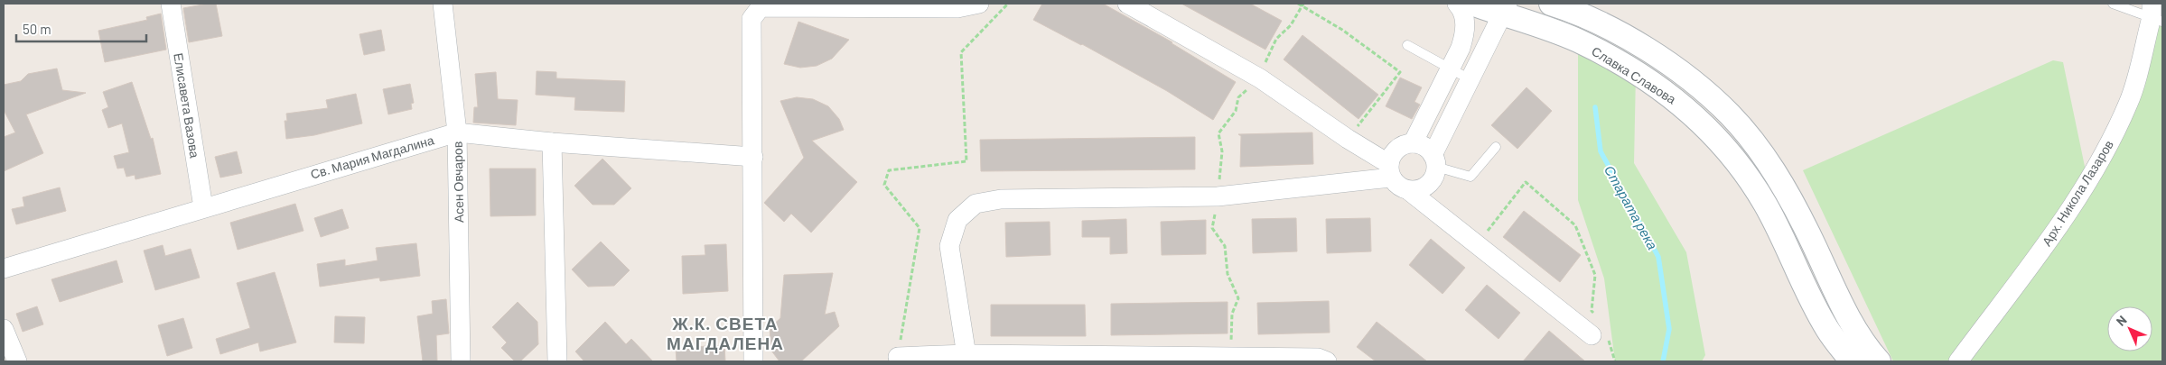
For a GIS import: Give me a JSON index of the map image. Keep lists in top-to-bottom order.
{
  "streets": {
    "street": [
      "Славка Славова",
      "Елисавета Вазова",
      "Св. Мария Магдалина",
      "Асен Овчаров",
      "Арх. Никола Лазаров"
    ]
  },
  "crossings": [
    ["Елисавета Вазова", "Св. Мария Магдалина"],
    ["Св. Мария Магдалина", "Асен Овчаров"]
  ],
  "districts": ["Ж.К. СВЕТА МАГДАЛЕНА"],
  "water": ["Старата река"],
  "scale_bar": "50 m",
  "north": "top left"
}
